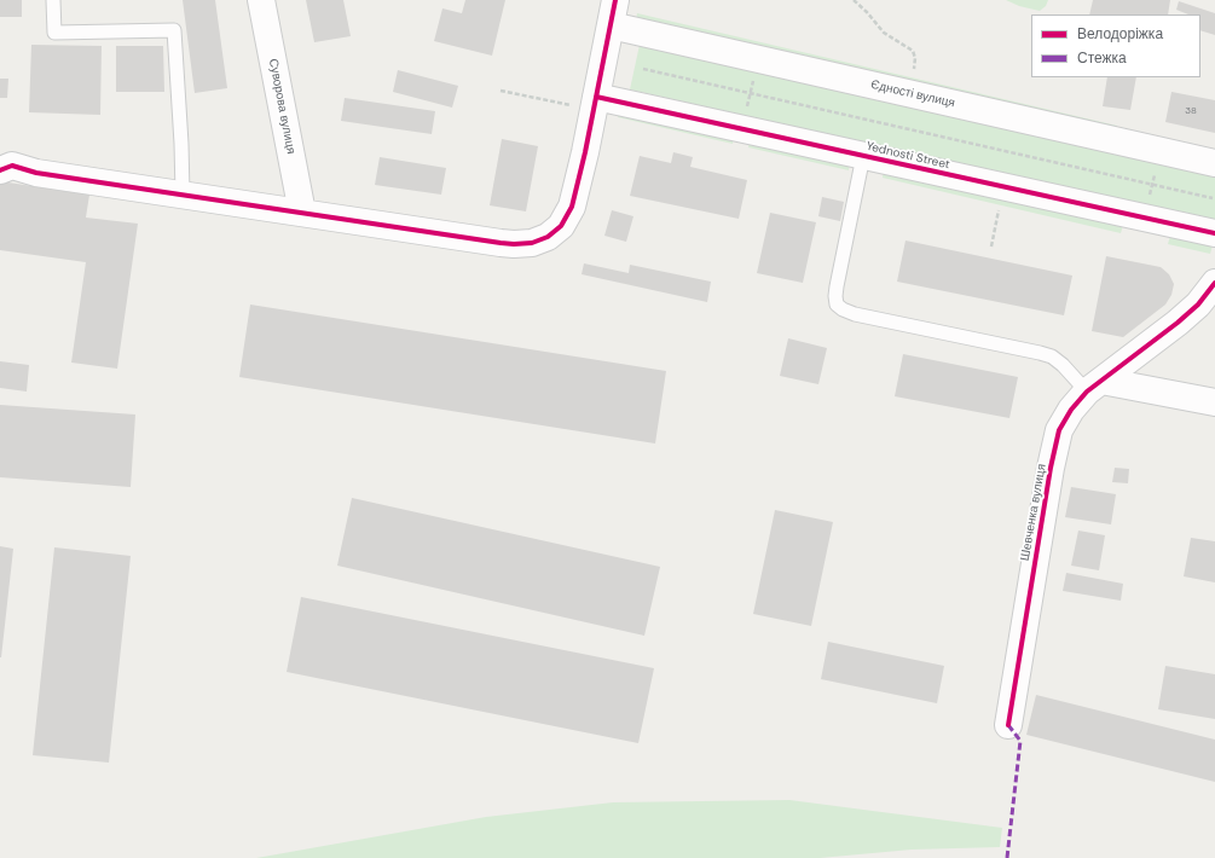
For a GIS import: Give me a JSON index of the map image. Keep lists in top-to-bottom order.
{
  "streets": {
    "street": [
      "Єдності вулиця",
      "Суворова вулиця",
      "Yednosti Street",
      "Шевченка вулиця"
    ]
  },
  "house_numbers": ["38"],
  "legend": ["Велодоріжка", "Стежка"]
}
